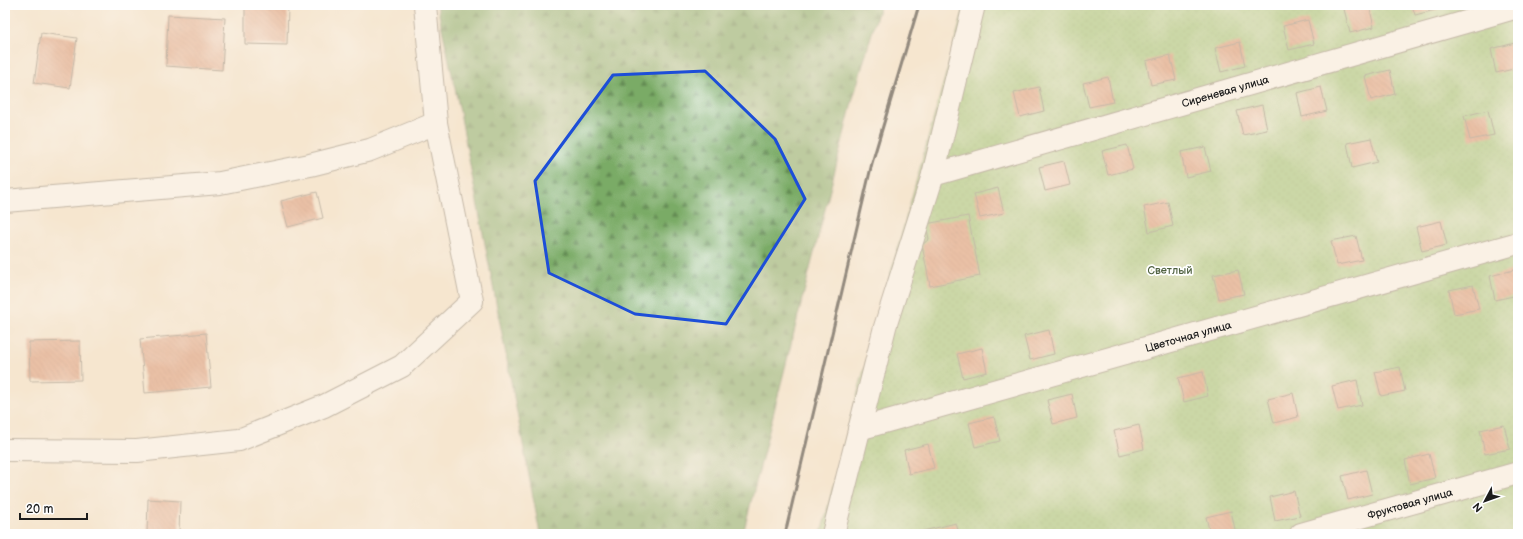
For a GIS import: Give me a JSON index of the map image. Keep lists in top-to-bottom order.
{
  "streets": {
    "street": ["Сиреневая улица", "Цветочная улица", "Фруктовая улица"]
  },
  "parks": ["Светлый"],
  "scale_bar": "20 m",
  "north": "bottom left"
}
